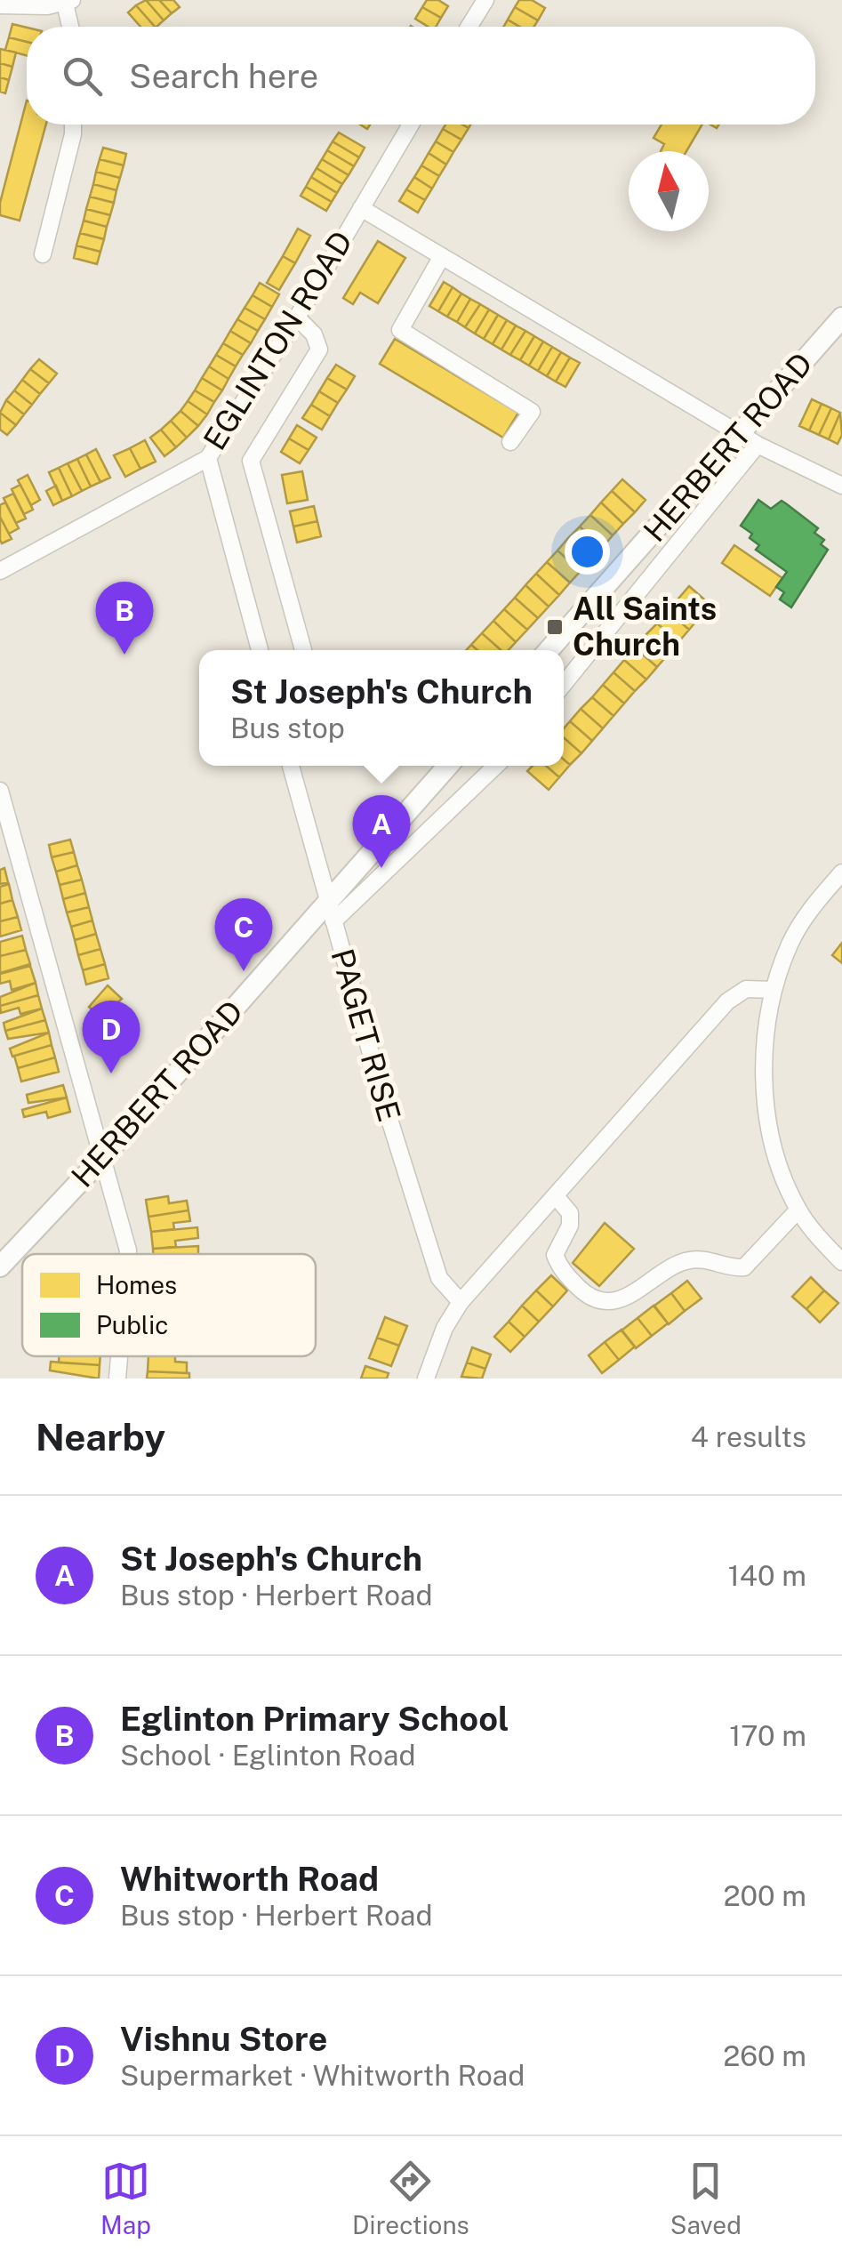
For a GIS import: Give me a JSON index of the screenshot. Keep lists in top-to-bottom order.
{
  "streets": {
    "street": ["EGLINTON ROAD", "HERBERT ROAD", "PAGET RISE"]
  },
  "crossings": [
    ["HERBERT ROAD", "PAGET RISE"]
  ],
  "places": {
    "transit": ["All Saints Church"]
  },
  "legend": ["Homes", "Public"],
  "north": "top",
  "page": {
    "search": "Search here",
    "pins": [
      "B",
      "A",
      "C",
      "D"
    ],
    "popup": ["St Joseph's Church", "Bus stop"],
    "heading": ["Nearby", "4 results"],
    "list": [
      {
        "mark": "A",
        "name": "St Joseph's Church",
        "note": "Bus stop · Herbert Road",
        "value": "140 m"
      },
      {
        "mark": "B",
        "name": "Eglinton Primary School",
        "note": "School · Eglinton Road",
        "value": "170 m"
      },
      {
        "mark": "C",
        "name": "Whitworth Road",
        "note": "Bus stop · Herbert Road",
        "value": "200 m"
      },
      {
        "mark": "D",
        "name": "Vishnu Store",
        "note": "Supermarket · Whitworth Road",
        "value": "260 m"
      }
    ],
    "nav": ["Map", "Directions", "Saved"]
  }
}
